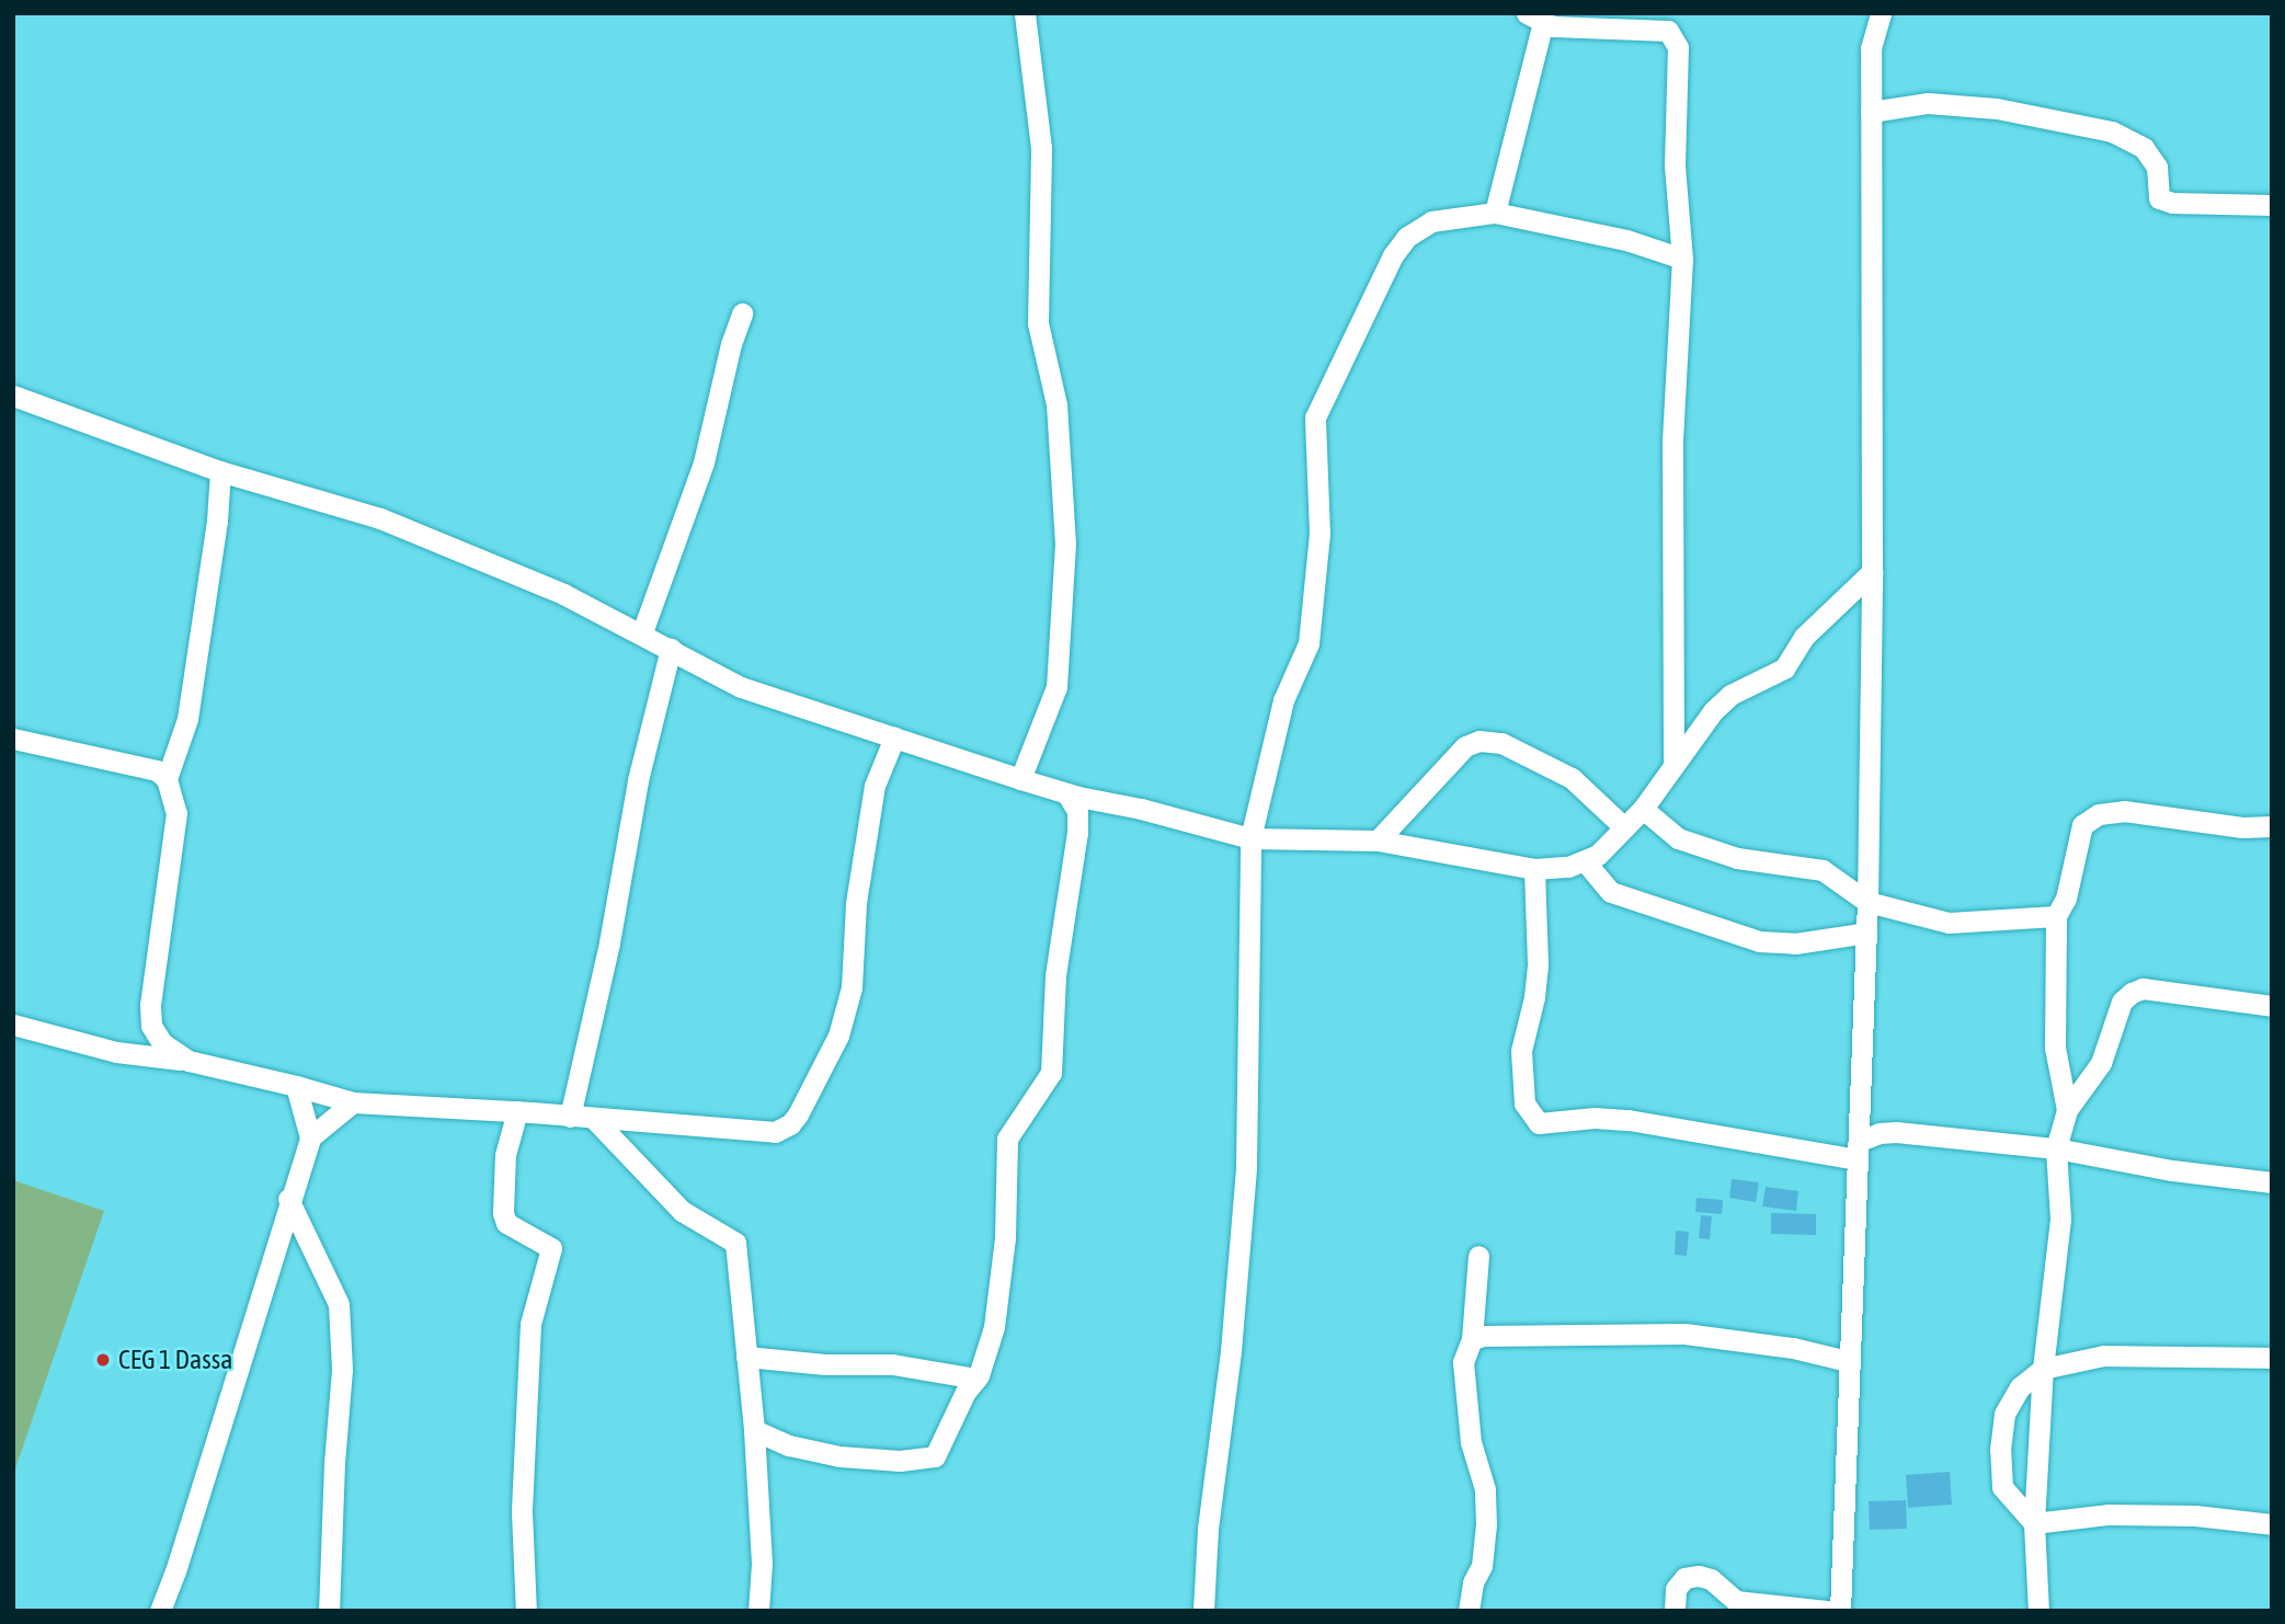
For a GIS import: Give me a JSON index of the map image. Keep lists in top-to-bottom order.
{
  "places": ["CEG 1 Dassa"]
}
